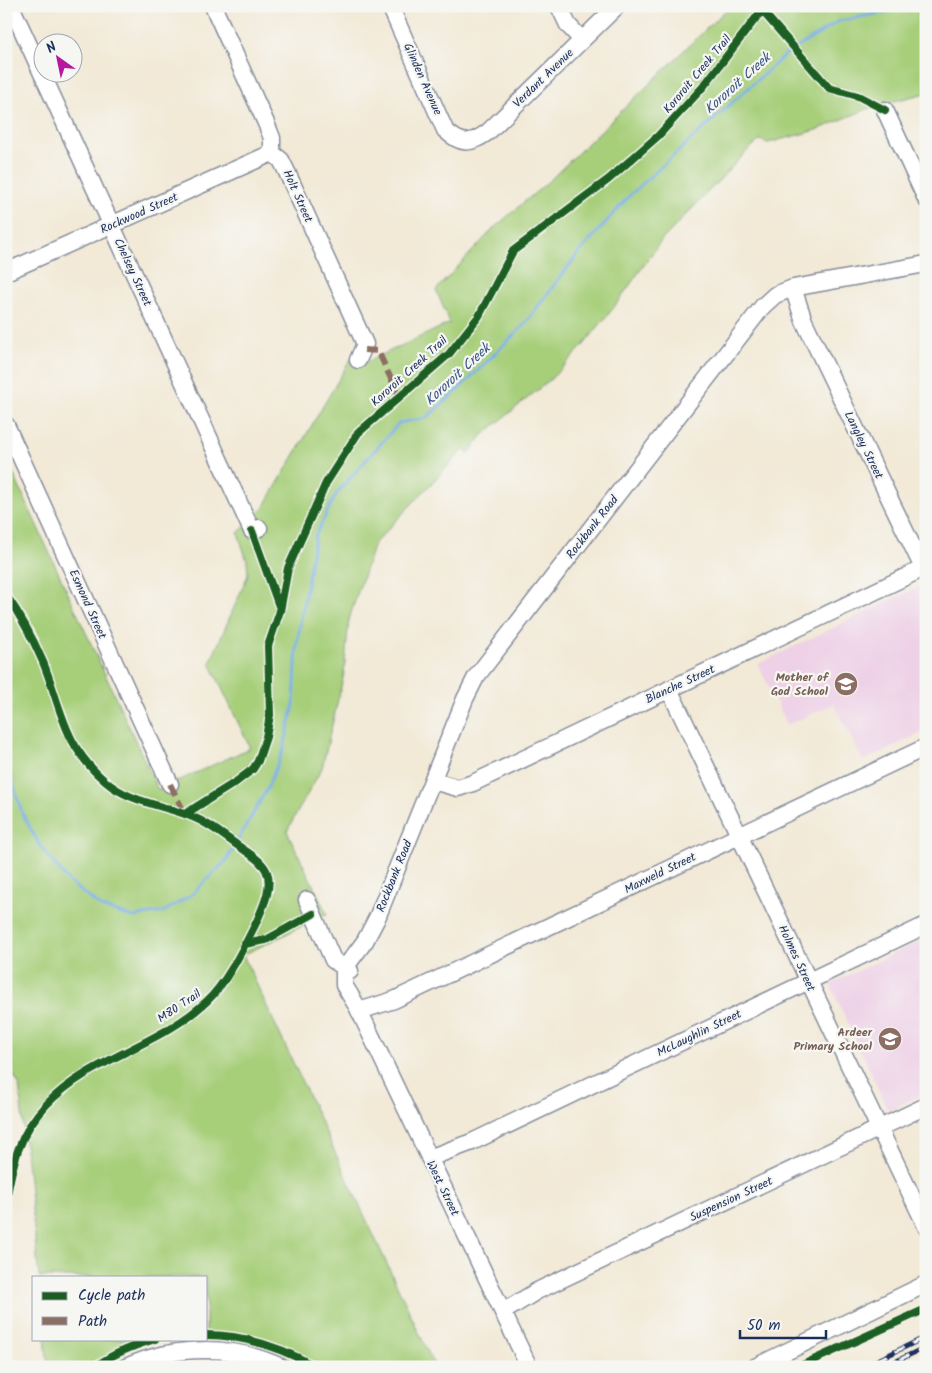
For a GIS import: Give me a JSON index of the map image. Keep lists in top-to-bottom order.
{
  "streets": {
    "street": [
      "Verdant Avenue",
      "Glinden Avenue",
      "Holt Street",
      "Rockwood Street",
      "Chelsey Street",
      "Langley Street",
      "Rockbank Road",
      "Esmond Street",
      "Blanche Street",
      "Maxweld Street",
      "Holmes Street",
      "McLaughlin Street",
      "West Street",
      "Suspension Street"
    ],
    "cycle path": ["Kororoit Creek Trail", "M80 Trail"]
  },
  "crossings": [
    ["Verdant Avenue", "Glinden Avenue"],
    ["Holt Street", "Rockwood Street"],
    ["Rockwood Street", "Chelsey Street"],
    ["Langley Street", "Rockbank Road"],
    ["Langley Street", "Blanche Street"],
    ["Rockbank Road", "Blanche Street"],
    ["Rockbank Road", "West Street"],
    ["Blanche Street", "Holmes Street"],
    ["Maxweld Street", "Holmes Street"],
    ["Maxweld Street", "West Street"],
    ["Holmes Street", "McLaughlin Street"],
    ["Holmes Street", "Suspension Street"],
    ["McLaughlin Street", "West Street"],
    ["West Street", "Suspension Street"]
  ],
  "water": ["Kororoit Creek"],
  "places": {
    "school or university": ["Mother of God School", "Ardeer Primary School"]
  },
  "legend": ["Cycle path", "Path"],
  "scale_bar": "50 m",
  "north": "top left"
}
